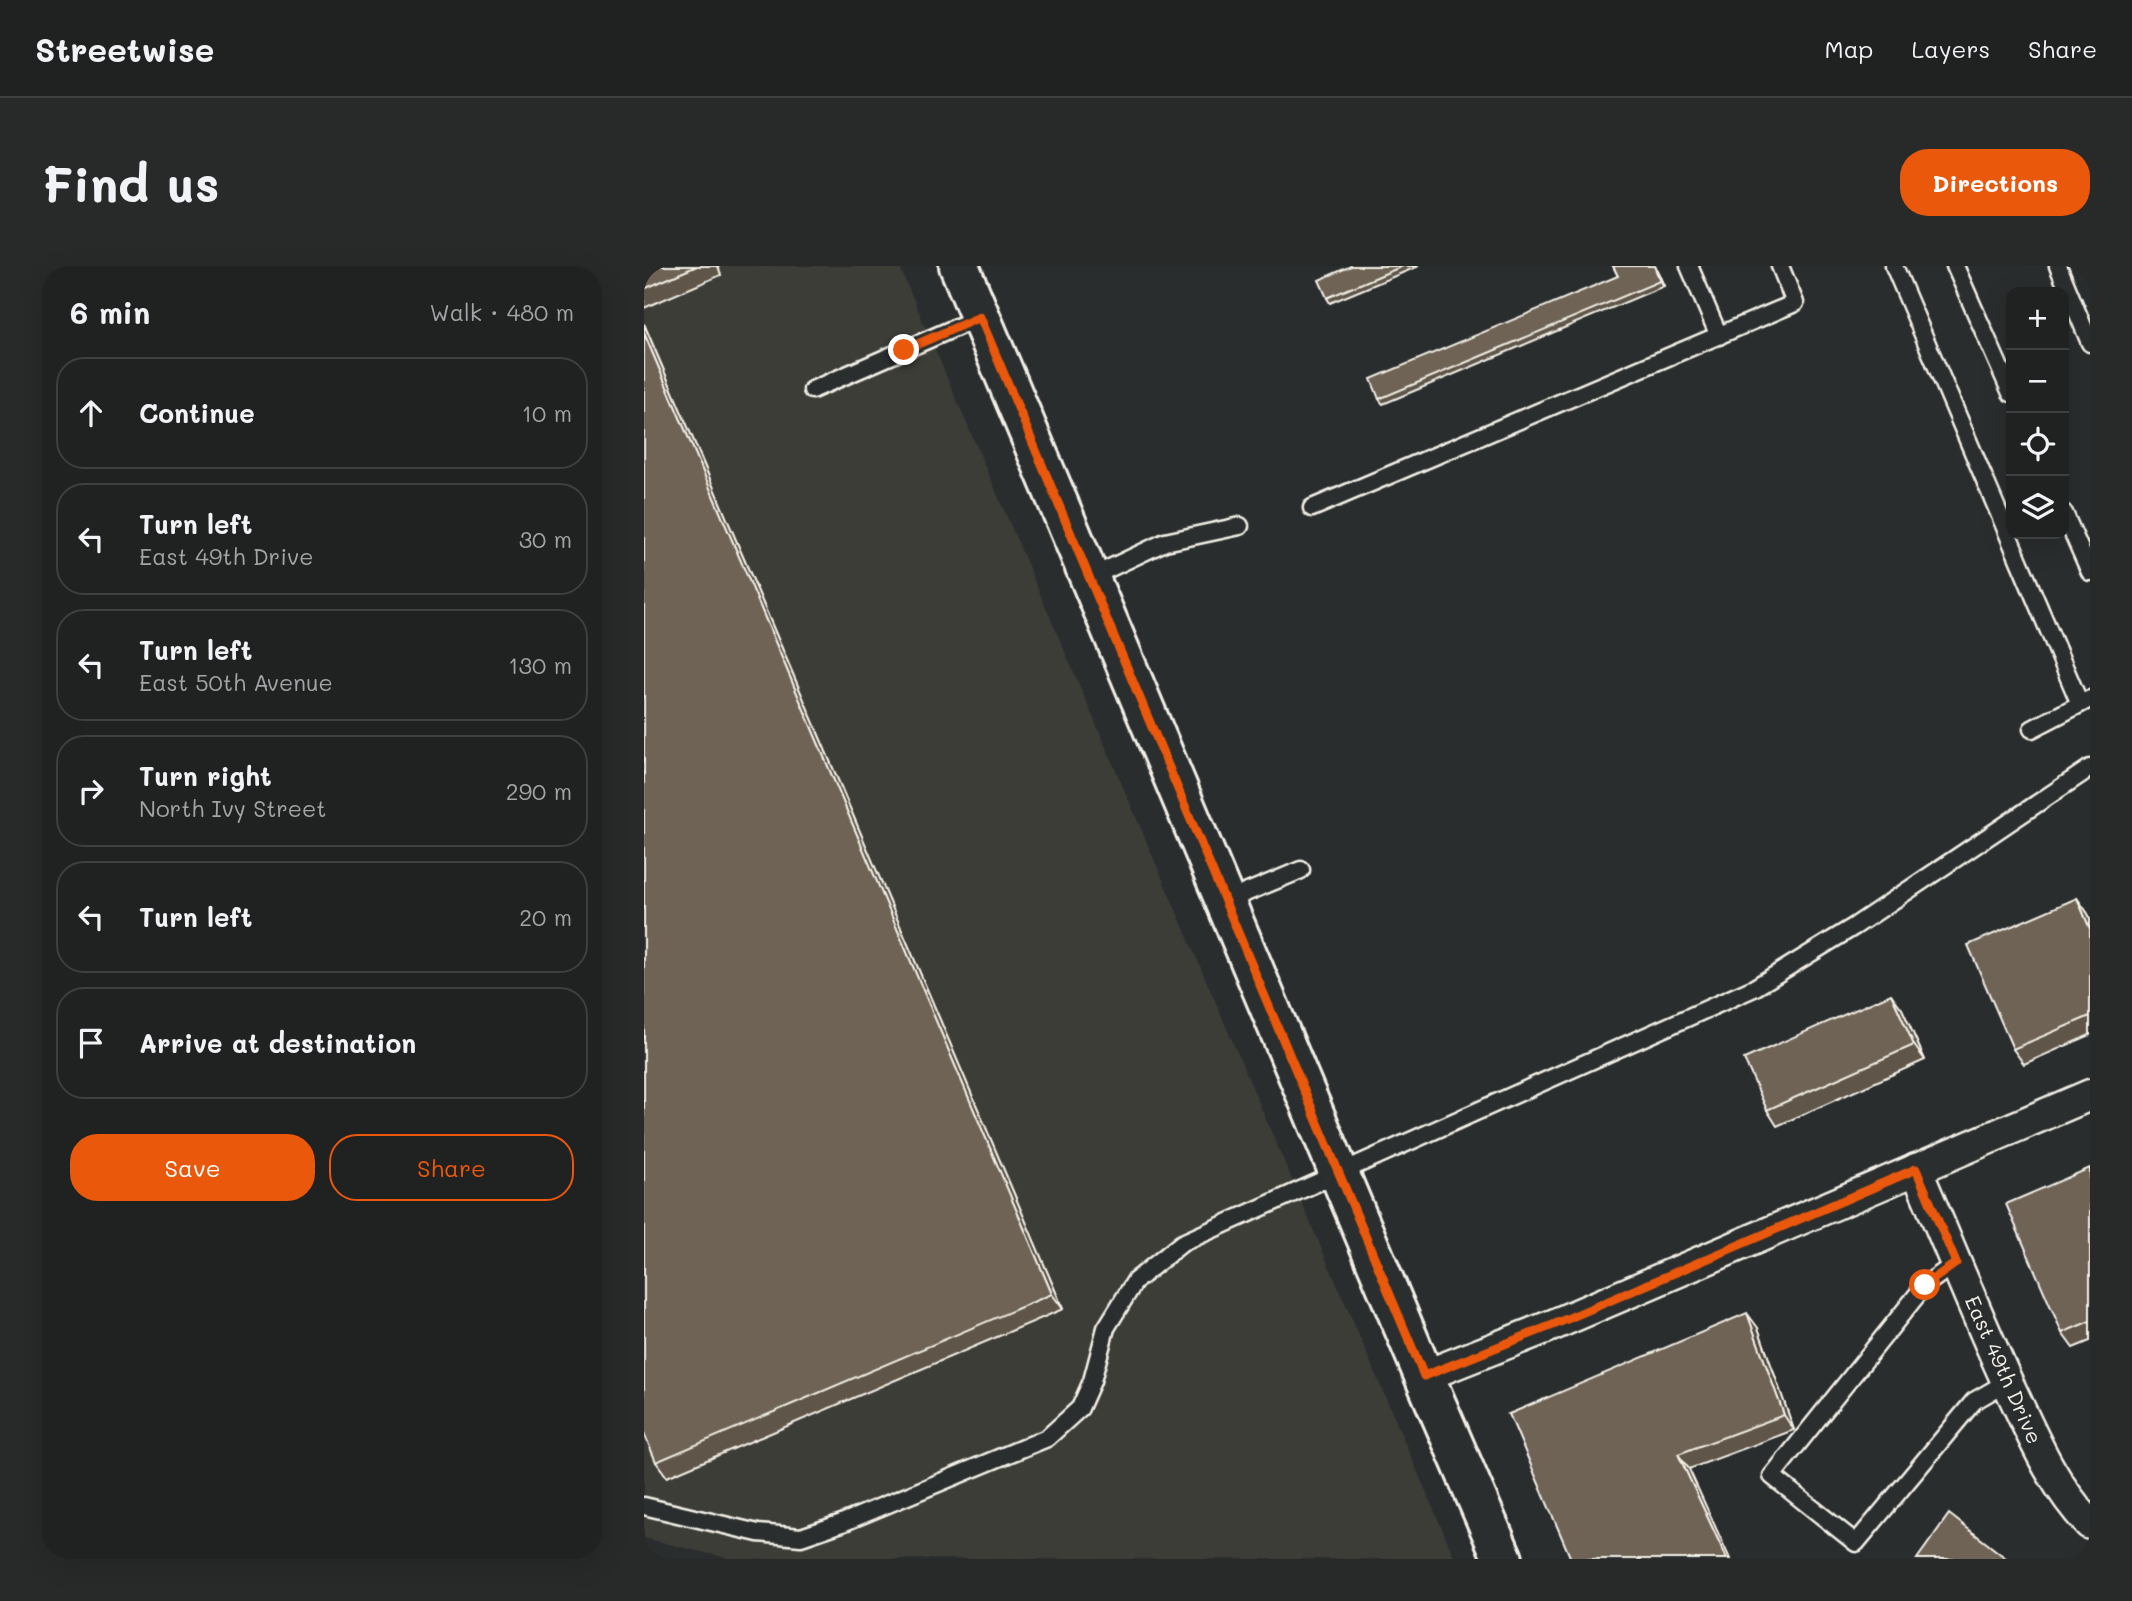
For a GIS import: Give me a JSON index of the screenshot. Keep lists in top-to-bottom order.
{
  "streets": {
    "street": ["East 49th Drive"]
  },
  "page": {
    "header": "Streetwise",
    "nav": ["Map", "Layers", "Share"],
    "buttons": [
      "Directions",
      ["Save", "Share"]
    ],
    "title": "Find us",
    "heading": ["6 min", "Walk · 480 m"],
    "map_buttons": ["+", "−"],
    "list": [
      ["Continue", "10 m"],
      ["Turn left", "East 49th Drive", "30 m"],
      ["Turn left", "East 50th Avenue", "130 m"],
      ["Turn right", "North Ivy Street", "290 m"],
      ["Turn left", "20 m"],
      "Arrive at destination"
    ]
  }
}
